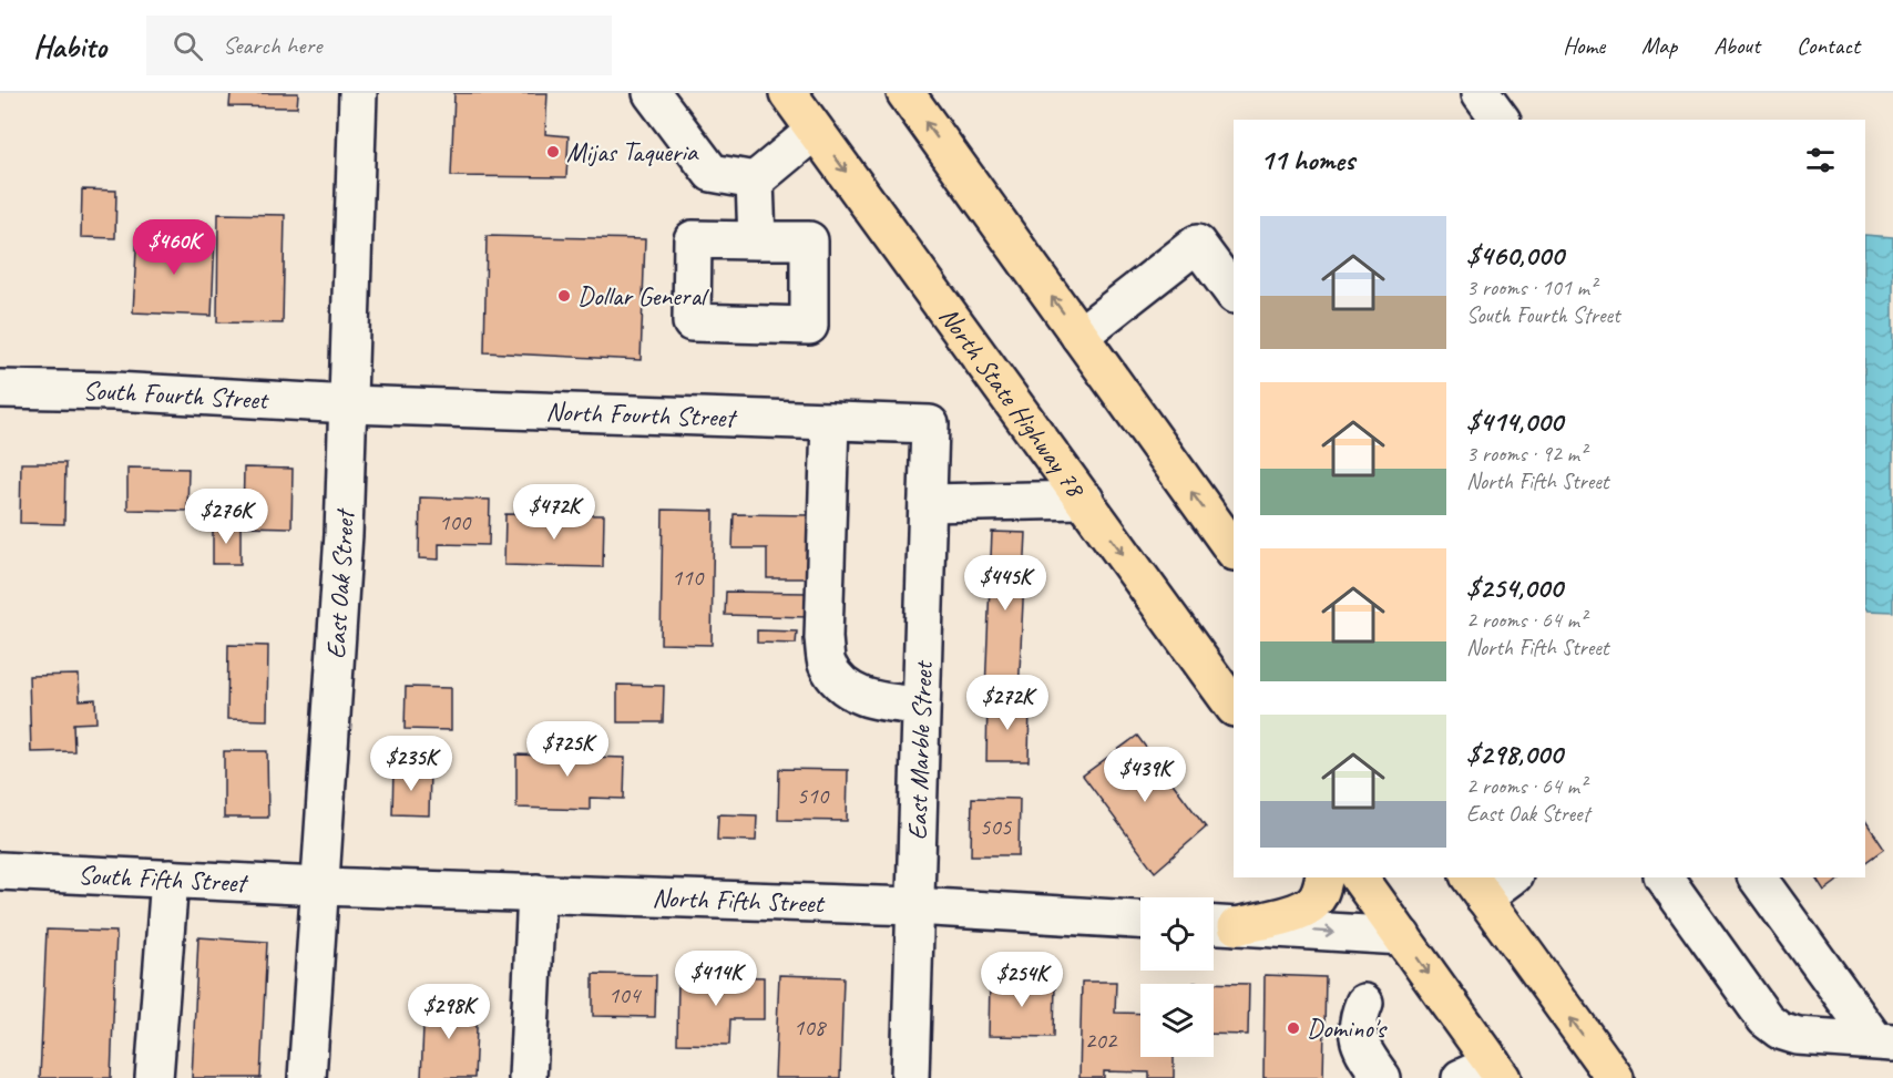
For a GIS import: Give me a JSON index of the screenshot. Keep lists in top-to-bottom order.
{
  "streets": {
    "main road": ["North State Highway 78"],
    "street": [
      "South Fourth Street",
      "North Fourth Street",
      "East Oak Street",
      "East Marble Street",
      "South Fifth Street",
      "North Fifth Street"
    ]
  },
  "crossings": [
    ["South Fourth Street", "North Fourth Street"],
    ["South Fourth Street", "East Oak Street"],
    ["North Fourth Street", "East Oak Street"],
    ["North Fourth Street", "East Marble Street"],
    ["East Oak Street", "South Fifth Street"],
    ["East Oak Street", "North Fifth Street"],
    ["East Marble Street", "North Fifth Street"],
    ["South Fifth Street", "North Fifth Street"]
  ],
  "places": ["Mijas Taqueria", "Dollar General", "Domino's"],
  "house_numbers": [
    "100",
    "110",
    "510",
    "505",
    "104",
    "108",
    "202"
  ],
  "page": {
    "header": "Habito",
    "search": "Search here",
    "nav": [
      "Home",
      "Map",
      "About",
      "Contact"
    ],
    "heading": "11 homes",
    "list": [
      {
        "name": "$460,000",
        "note": "3 rooms · 101 m² · South Fourth Street"
      },
      {
        "name": "$414,000",
        "note": "3 rooms · 92 m² · North Fifth Street"
      },
      {
        "name": "$254,000",
        "note": "2 rooms · 64 m² · North Fifth Street"
      },
      {
        "name": "$298,000",
        "note": "2 rooms · 64 m² · East Oak Street"
      }
    ],
    "price": [
      "$460K",
      "$472K",
      "$276K",
      "$445K",
      "$272K",
      "$725K",
      "$235K",
      "$439K",
      "$414K",
      "$254K",
      "$298K"
    ]
  }
}
